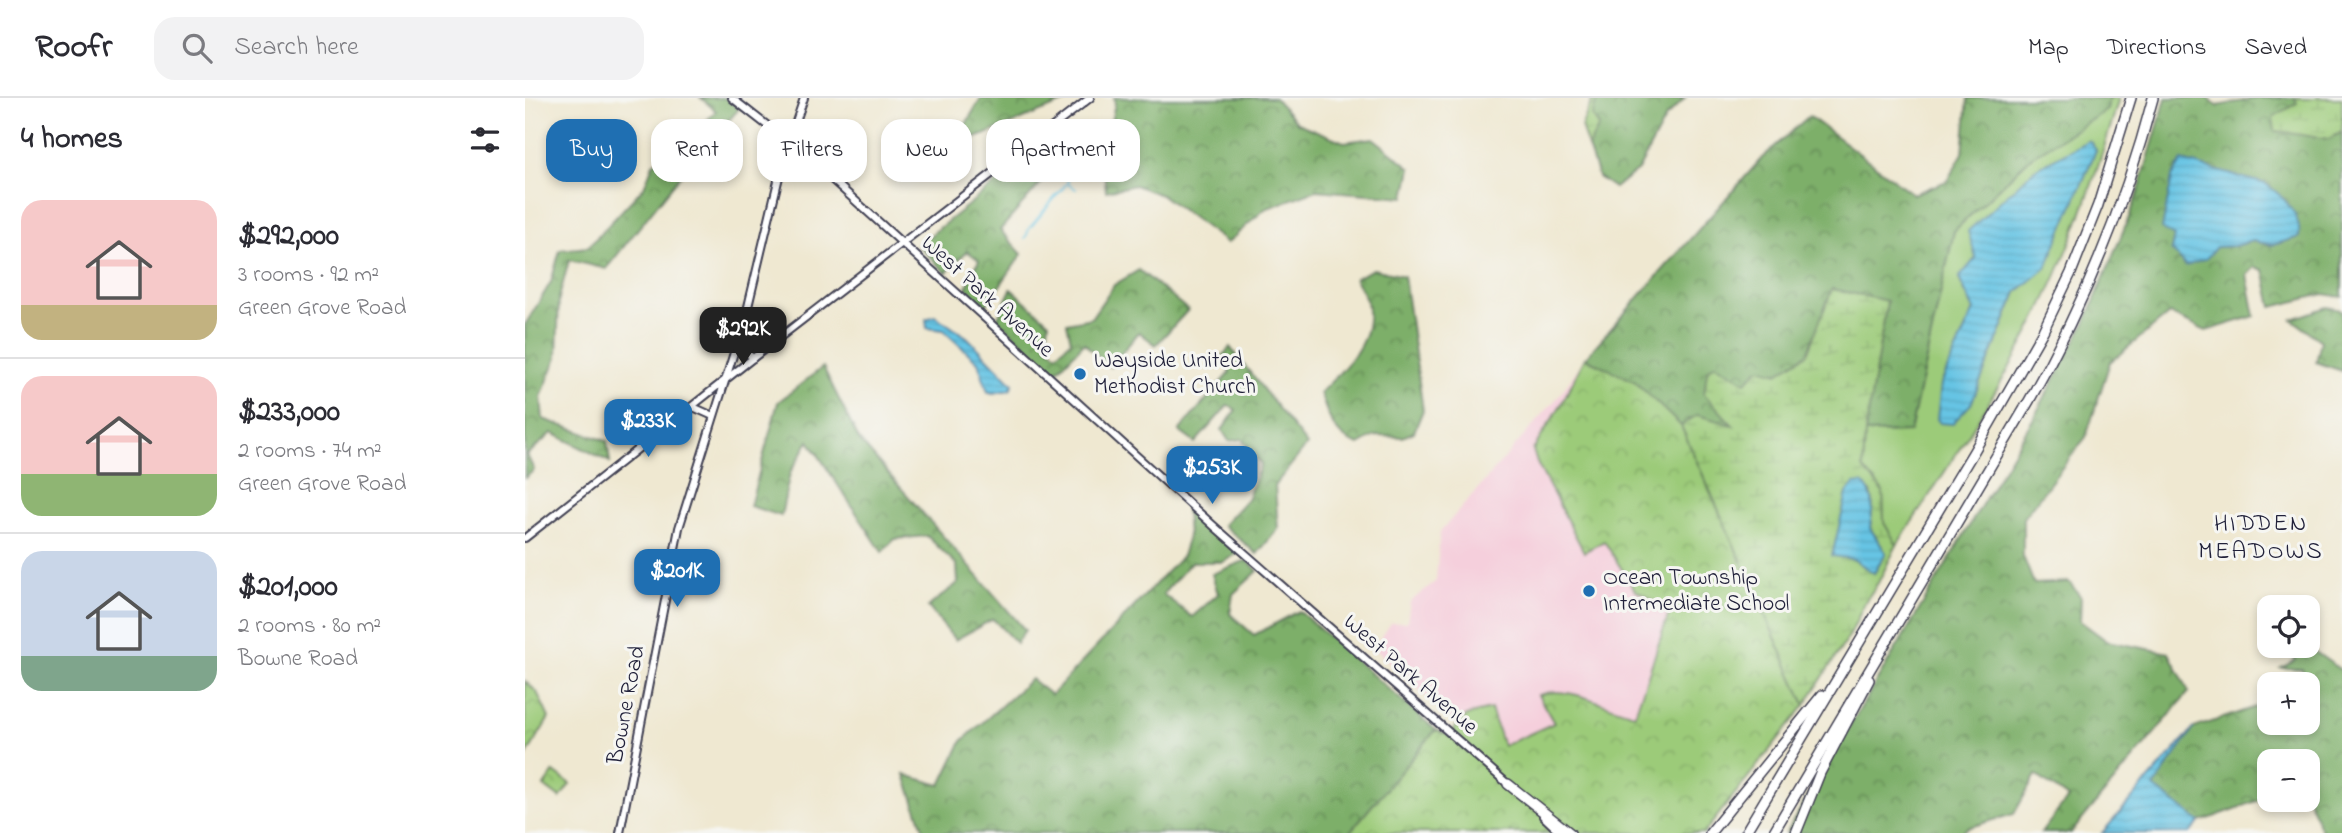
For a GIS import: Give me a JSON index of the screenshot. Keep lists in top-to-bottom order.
{
  "streets": {
    "street": ["West Park Avenue", "Bowne Road"]
  },
  "districts": ["HIDDEN MEADOWS"],
  "places": ["Wayside United Methodist Church", "Ocean Township Intermediate School"],
  "page": {
    "header": "Roofr",
    "search": "Search here",
    "nav": ["Map", "Directions", "Saved"],
    "heading": "4 homes",
    "chip": [
      "Buy",
      "Rent",
      "Filters",
      "New",
      "Apartment"
    ],
    "list": [
      {
        "name": "$292,000",
        "note": "3 rooms · 92 m² · Green Grove Road"
      },
      {
        "name": "$233,000",
        "note": "2 rooms · 74 m² · Green Grove Road"
      },
      {
        "name": "$201,000",
        "note": "2 rooms · 80 m² · Bowne Road"
      }
    ],
    "price": [
      "$292K",
      "$233K",
      "$253K",
      "$201K"
    ],
    "map_buttons": ["+", "−"]
  }
}
